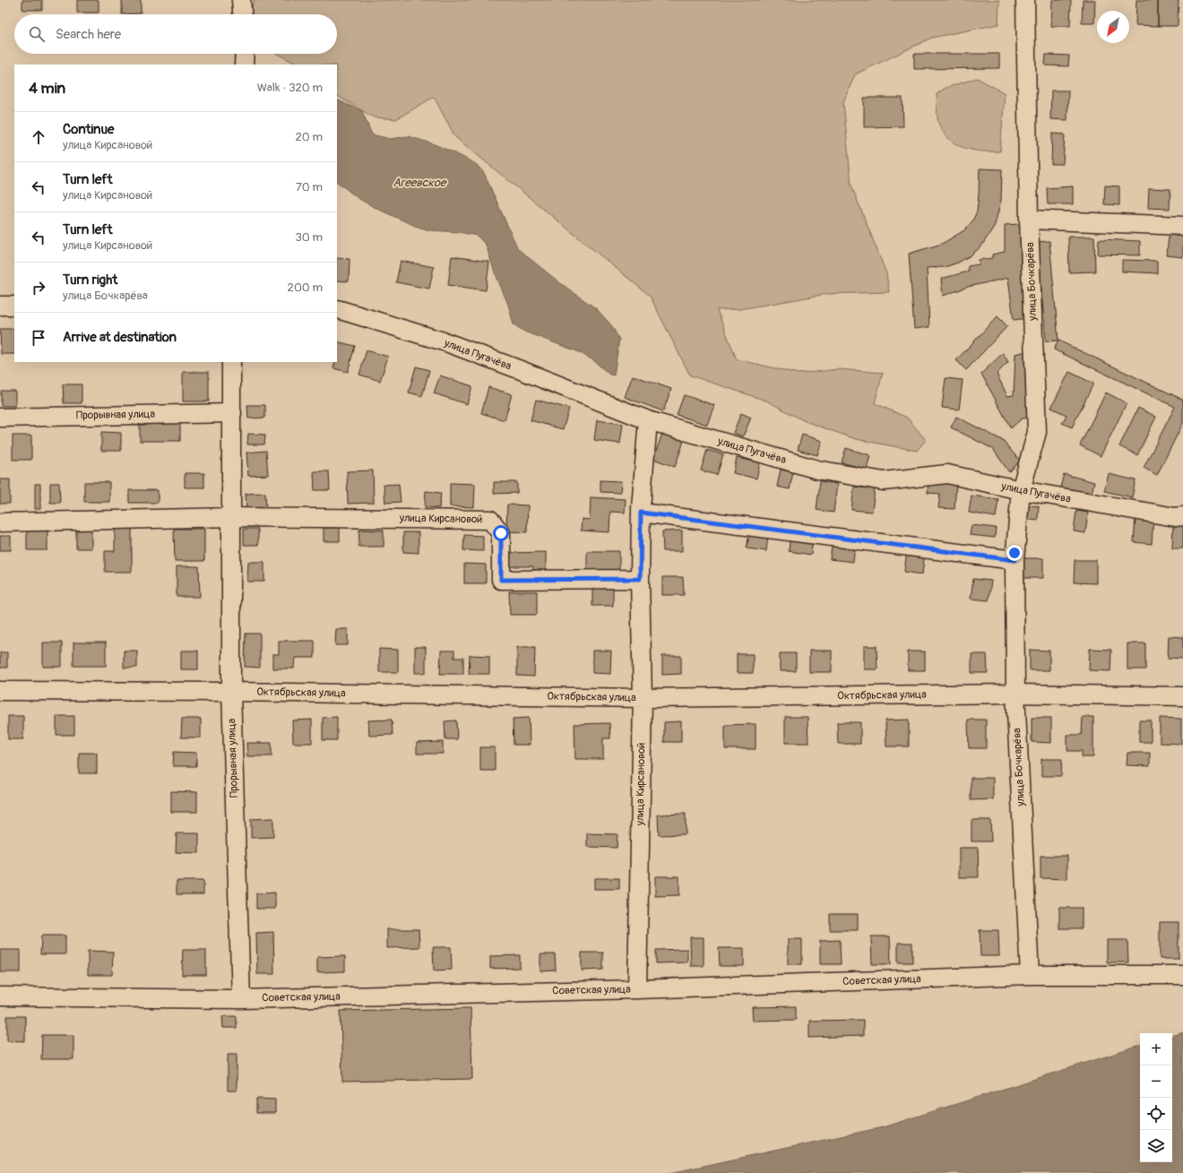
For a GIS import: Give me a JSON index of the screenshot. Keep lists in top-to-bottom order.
{
  "streets": {
    "street": [
      "улица Бочкарёва",
      "улица Пугачёва",
      "Прорывная улица",
      "улица Кирсановой",
      "Октябрьская улица",
      "Советская улица"
    ]
  },
  "crossings": [
    ["улица Бочкарёва", "улица Пугачёва"],
    ["улица Бочкарёва", "Октябрьская улица"],
    ["улица Бочкарёва", "Советская улица"],
    ["улица Пугачёва", "улица Кирсановой"],
    ["Прорывная улица", "улица Кирсановой"],
    ["Прорывная улица", "Октябрьская улица"],
    ["Прорывная улица", "Советская улица"],
    ["улица Кирсановой", "Октябрьская улица"],
    ["улица Кирсановой", "Советская улица"]
  ],
  "water": ["Агеевское"],
  "north": "bottom left",
  "page": {
    "search": "Search here",
    "heading": ["4 min", "Walk · 320 m"],
    "list": [
      ["Continue", "улица Кирсановой", "20 m"],
      ["Turn left", "улица Кирсановой", "70 m"],
      ["Turn left", "улица Кирсановой", "30 m"],
      ["Turn right", "улица Бочкарёва", "200 m"],
      "Arrive at destination"
    ],
    "map_buttons": ["+", "−"]
  }
}
